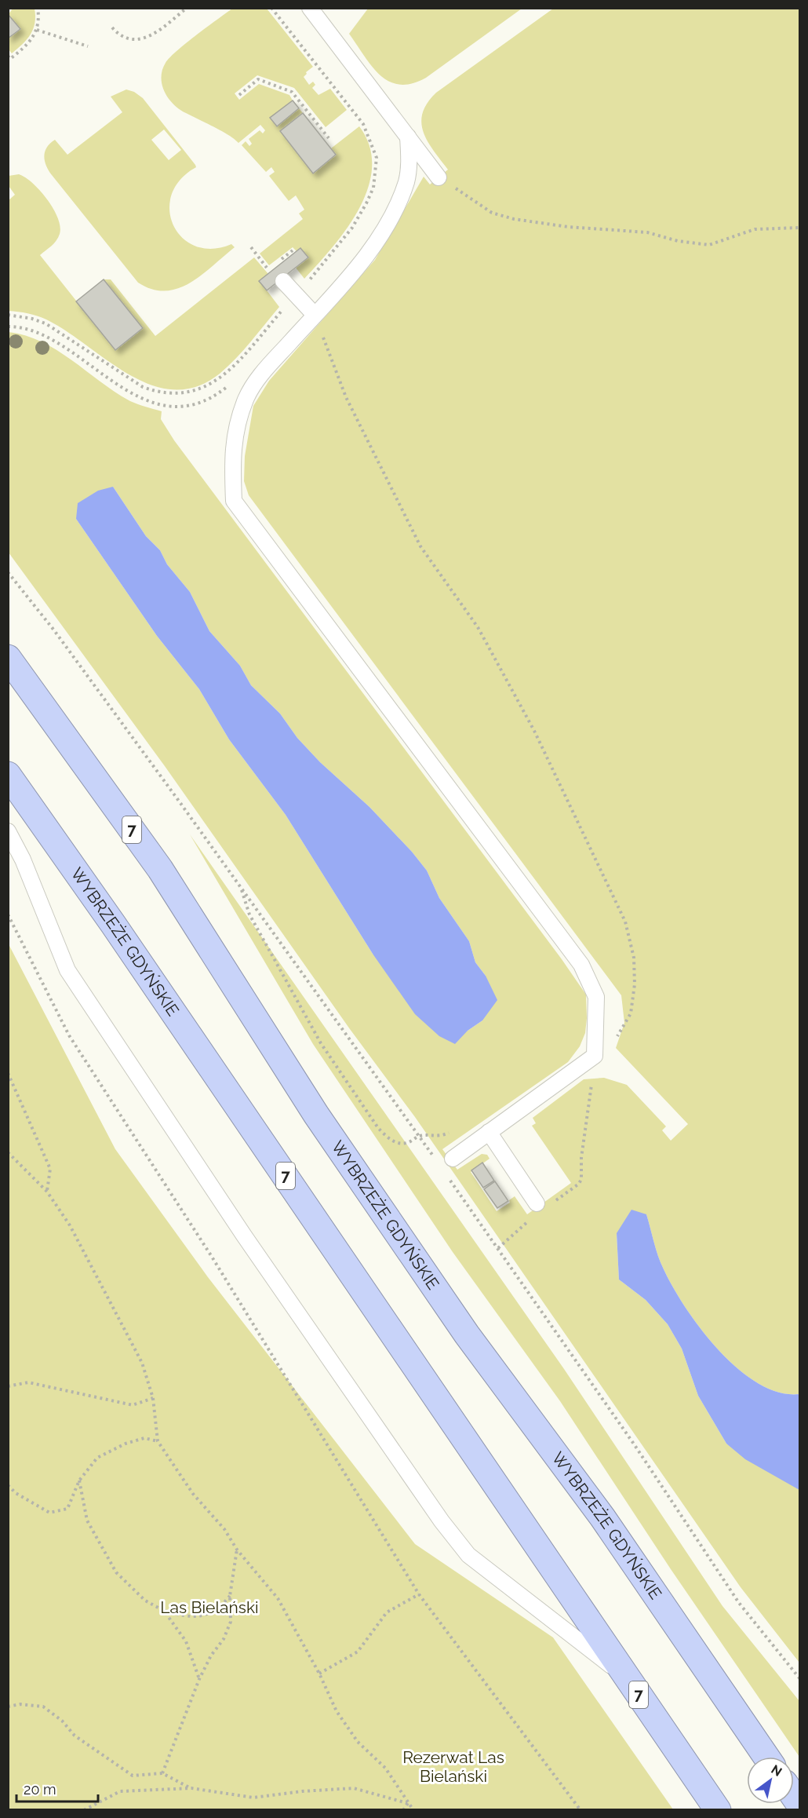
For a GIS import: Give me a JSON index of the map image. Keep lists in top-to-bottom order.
{
  "streets": {
    "highway": ["7", "WYBRZEŻE GDYŃSKIE"]
  },
  "parks": ["Las Bielański", "Rezerwat Las Bielański"],
  "scale_bar": "20 m",
  "north": "top right"
}
